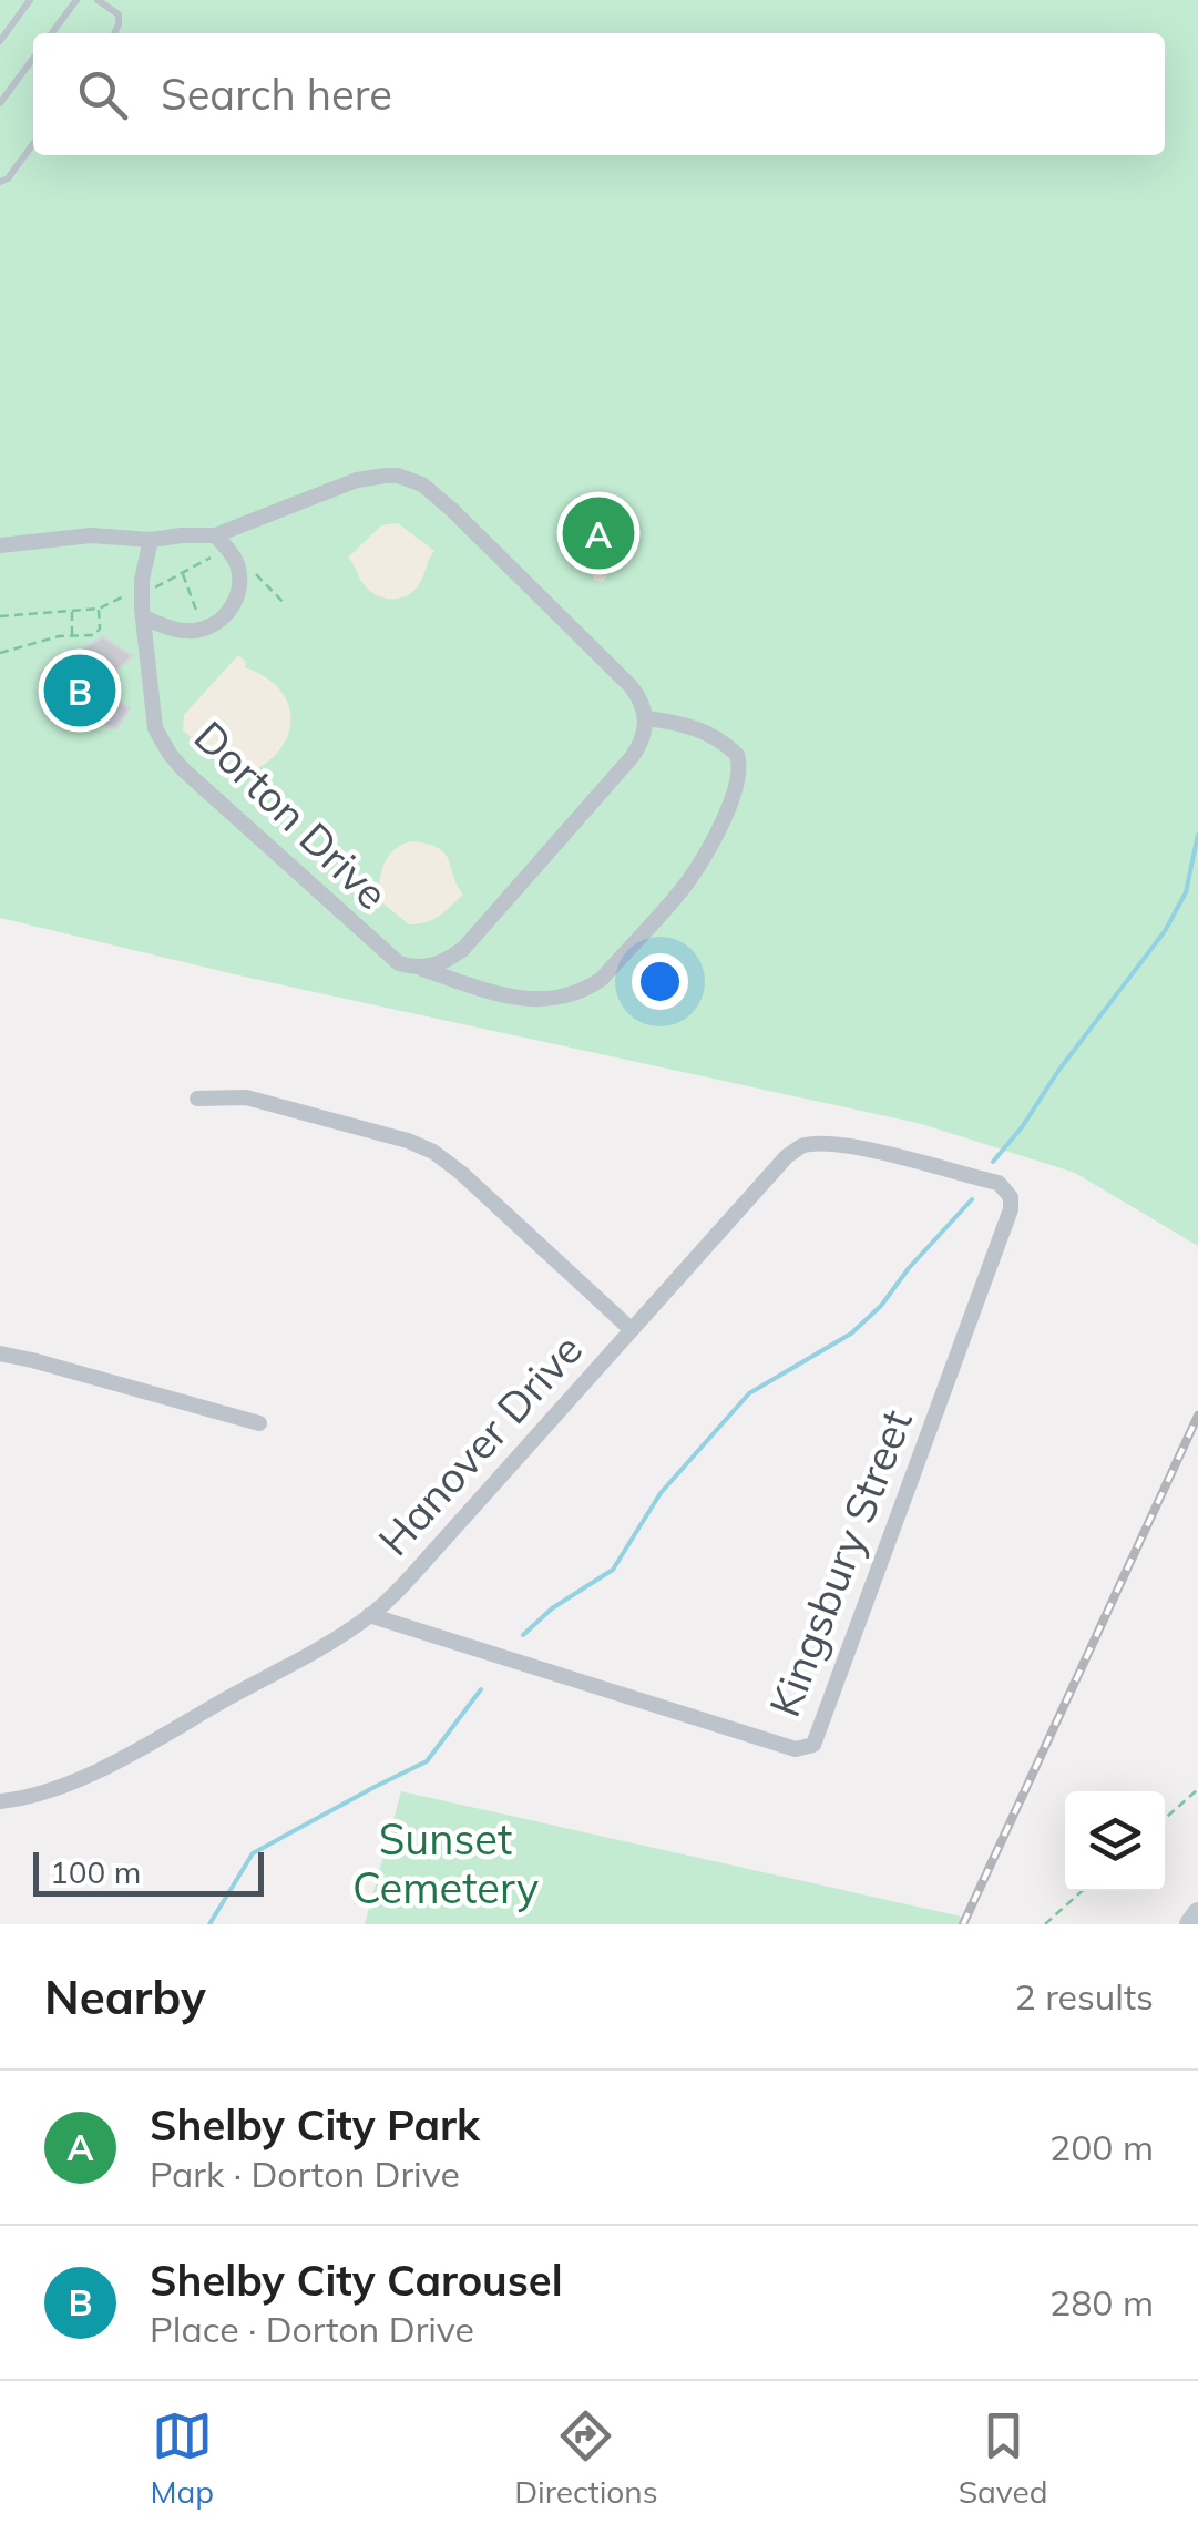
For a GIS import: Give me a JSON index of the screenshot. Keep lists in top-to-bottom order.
{
  "streets": {
    "street": ["Dorton Drive", "Hanover Drive", "Kingsbury Street"]
  },
  "crossings": [
    ["Hanover Drive", "Kingsbury Street"]
  ],
  "parks": ["Sunset Cemetery"],
  "scale_bar": "100 m",
  "page": {
    "search": "Search here",
    "pins": ["A", "B"],
    "scale": "100 m",
    "heading": ["Nearby", "2 results"],
    "list": [
      {
        "mark": "A",
        "name": "Shelby City Park",
        "note": "Park · Dorton Drive",
        "value": "200 m"
      },
      {
        "mark": "B",
        "name": "Shelby City Carousel",
        "note": "Place · Dorton Drive",
        "value": "280 m"
      }
    ],
    "nav": ["Map", "Directions", "Saved"]
  }
}
